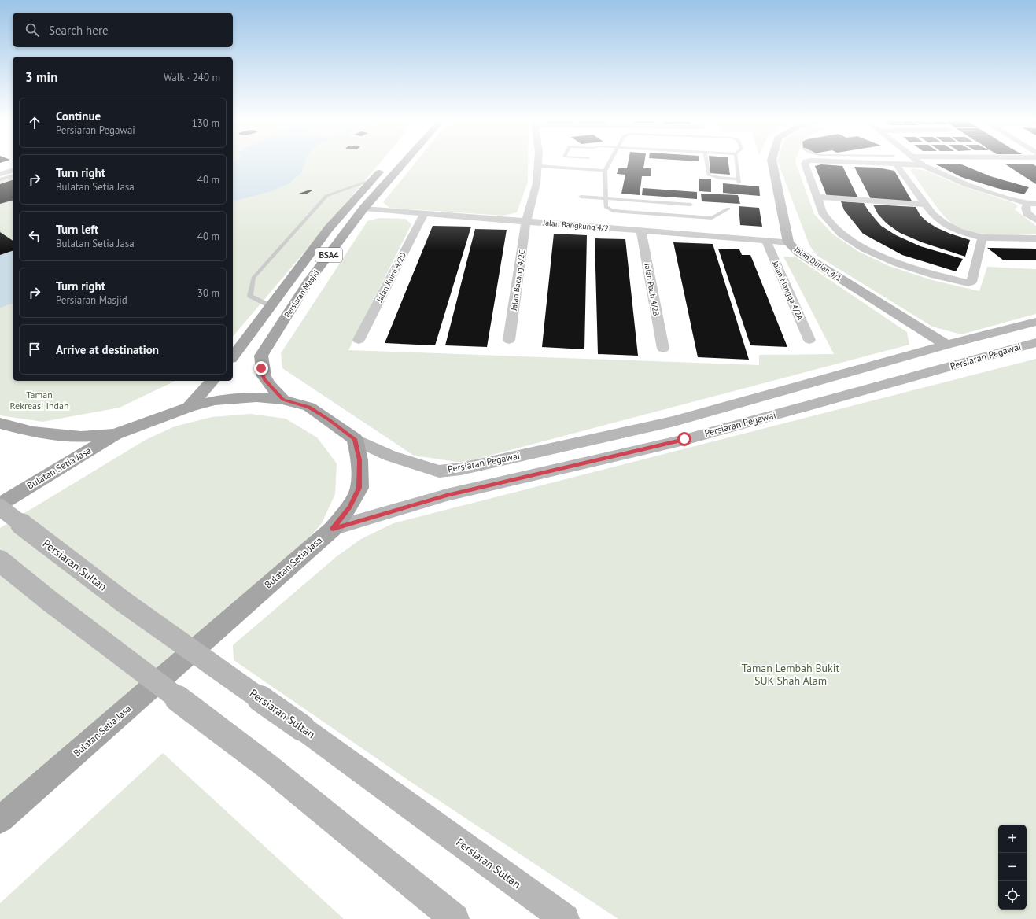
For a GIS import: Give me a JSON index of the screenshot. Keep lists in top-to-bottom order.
{
  "streets": {
    "main road": ["BSA4", "Persiaran Masjid", "Bulatan Setia Jasa"],
    "street": [
      "Jalan Bangkung 4/2",
      "Jalan Durian 4/1",
      "Jalan Kuini 4/2D",
      "Jalan Bacang 4/2C",
      "Jalan Pauh 4/2B",
      "Jalan Mangga 4/2A",
      "Persiaran Pegawai",
      "Persiaran Sultan"
    ]
  },
  "crossings": [
    ["Jalan Bangkung 4/2", "Jalan Durian 4/1"],
    ["Jalan Bangkung 4/2", "Jalan Kuini 4/2D"],
    ["Jalan Bangkung 4/2", "Jalan Bacang 4/2C"],
    ["Jalan Bangkung 4/2", "Jalan Pauh 4/2B"],
    ["Jalan Bangkung 4/2", "Jalan Mangga 4/2A"],
    ["Jalan Bangkung 4/2", "Persiaran Masjid"],
    ["Jalan Durian 4/1", "Persiaran Pegawai"],
    ["Persiaran Masjid", "Bulatan Setia Jasa"],
    ["Persiaran Pegawai", "Bulatan Setia Jasa"]
  ],
  "parks": ["Taman Rekreasi Indah", "Taman Lembah Bukit SUK Shah Alam"],
  "page": {
    "search": "Search here",
    "heading": ["3 min", "Walk · 240 m"],
    "list": [
      ["Continue", "Persiaran Pegawai", "130 m"],
      ["Turn right", "Bulatan Setia Jasa", "40 m"],
      ["Turn left", "Bulatan Setia Jasa", "40 m"],
      ["Turn right", "Persiaran Masjid", "30 m"],
      "Arrive at destination"
    ],
    "map_buttons": ["+", "−"]
  }
}
